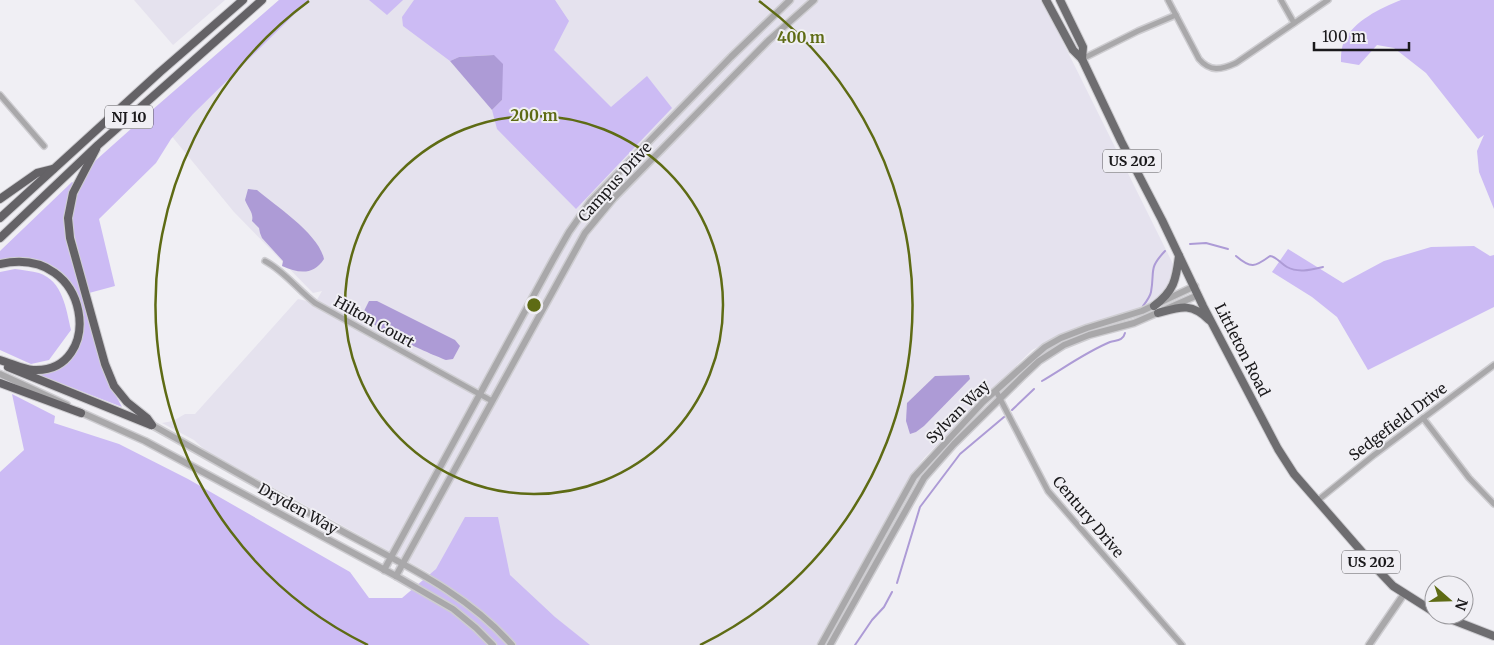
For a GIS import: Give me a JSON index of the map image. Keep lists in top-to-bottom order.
{
  "streets": {
    "highway": ["NJ 10"],
    "main road": ["US 202", "Littleton Road"],
    "street": [
      "Campus Drive",
      "Hilton Court",
      "Sylvan Way",
      "Sedgefield Drive",
      "Dryden Way",
      "Century Drive"
    ]
  },
  "crossings": [
    ["Campus Drive", "Hilton Court"],
    ["Campus Drive", "Dryden Way"],
    ["Littleton Road", "Sylvan Way"],
    ["Littleton Road", "Sedgefield Drive"],
    ["Sylvan Way", "Century Drive"]
  ],
  "scale_bar": "100 m",
  "north": "right",
  "rings": ["400 m", "200 m"]
}
